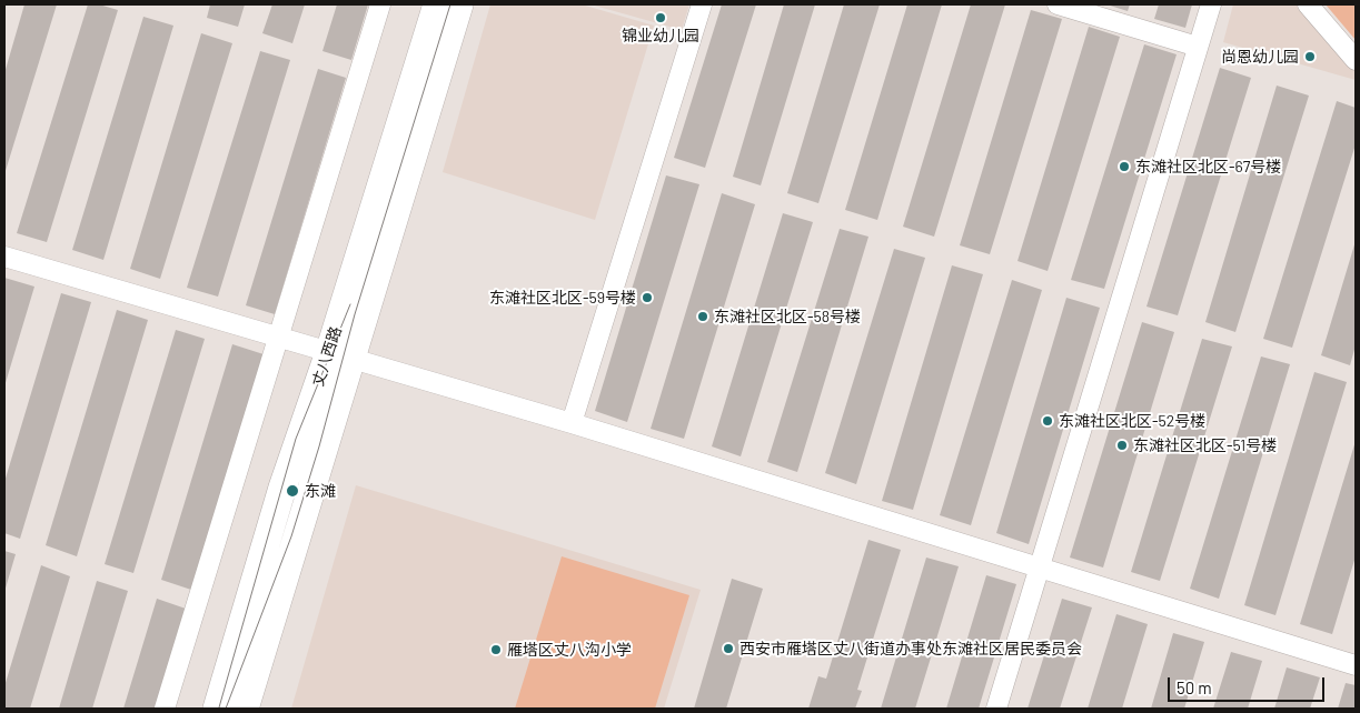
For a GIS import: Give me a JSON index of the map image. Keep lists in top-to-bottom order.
{
  "streets": {
    "main road": ["丈八西路"]
  },
  "places": [
    "锦业幼儿园",
    "尚恩幼儿园",
    "东滩社区北区-67号楼",
    "东滩社区北区-59号楼",
    "东滩社区北区-58号楼",
    "东滩社区北区-52号楼",
    "东滩社区北区-51号楼",
    "东滩",
    "西安市雁塔区丈八街道办事处东滩社区居民委员会",
    "雁塔区丈八沟小学"
  ],
  "scale_bar": "50 m"
}
